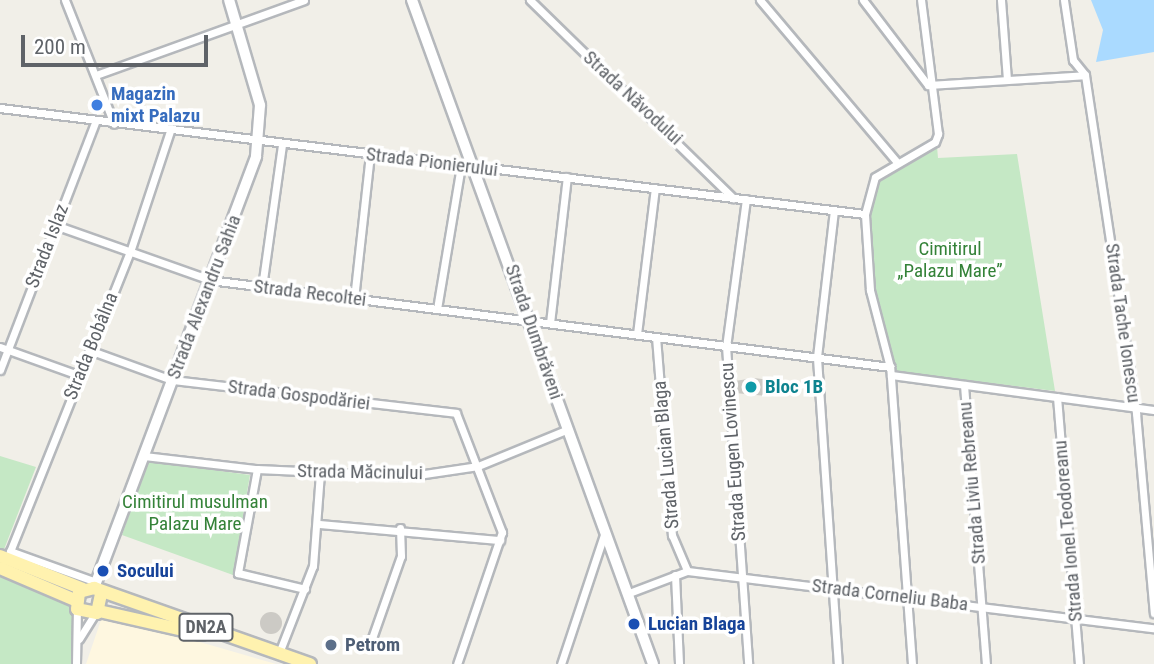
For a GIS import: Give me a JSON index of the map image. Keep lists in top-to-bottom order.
{
  "streets": {
    "main road": ["DN2A"],
    "street": [
      "Strada Năvodului",
      "Strada Pionierului",
      "Strada Islaz",
      "Strada Recoltei",
      "Strada Alexandru Sahia",
      "Strada Tache Ionescu",
      "Strada Dumbrăveni",
      "Strada Bobâlna",
      "Strada Gospodăriei",
      "Strada Eugen Lovinescu",
      "Strada Lucian Blaga",
      "Strada Măcinului",
      "Strada Liviu Rebreanu",
      "Strada Ionel Teodoreanu",
      "Strada Corneliu Baba"
    ]
  },
  "crossings": [
    ["Strada Năvodului", "Strada Pionierului"],
    ["Strada Pionierului", "Strada Islaz"],
    ["Strada Pionierului", "Strada Alexandru Sahia"],
    ["Strada Pionierului", "Strada Dumbrăveni"],
    ["Strada Pionierului", "Strada Bobâlna"],
    ["Strada Pionierului", "Strada Eugen Lovinescu"],
    ["Strada Islaz", "Strada Recoltei"],
    ["Strada Recoltei", "Strada Alexandru Sahia"],
    ["Strada Recoltei", "Strada Tache Ionescu"],
    ["Strada Recoltei", "Strada Dumbrăveni"],
    ["Strada Recoltei", "Strada Bobâlna"],
    ["Strada Recoltei", "Strada Eugen Lovinescu"],
    ["Strada Recoltei", "Strada Lucian Blaga"],
    ["Strada Recoltei", "Strada Liviu Rebreanu"],
    ["Strada Recoltei", "Strada Ionel Teodoreanu"],
    ["Strada Alexandru Sahia", "Strada Gospodăriei"],
    ["Strada Alexandru Sahia", "Strada Măcinului"],
    ["Strada Alexandru Sahia", "DN2A"],
    ["Strada Dumbrăveni", "Strada Măcinului"],
    ["Strada Dumbrăveni", "Strada Corneliu Baba"],
    ["Strada Bobâlna", "Strada Gospodăriei"],
    ["Strada Bobâlna", "DN2A"],
    ["Strada Gospodăriei", "Strada Măcinului"],
    ["Strada Eugen Lovinescu", "Strada Corneliu Baba"],
    ["Strada Lucian Blaga", "Strada Corneliu Baba"],
    ["Strada Liviu Rebreanu", "Strada Corneliu Baba"],
    ["Strada Ionel Teodoreanu", "Strada Corneliu Baba"]
  ],
  "parks": ["Cimitirul „Palazu Mare”", "Cimitirul musulman Palazu Mare"],
  "places": [
    "Magazin mixt Palazu",
    "Bloc 1B",
    "Socului",
    "Lucian Blaga",
    "Petrom"
  ],
  "scale_bar": "200 m"
}
